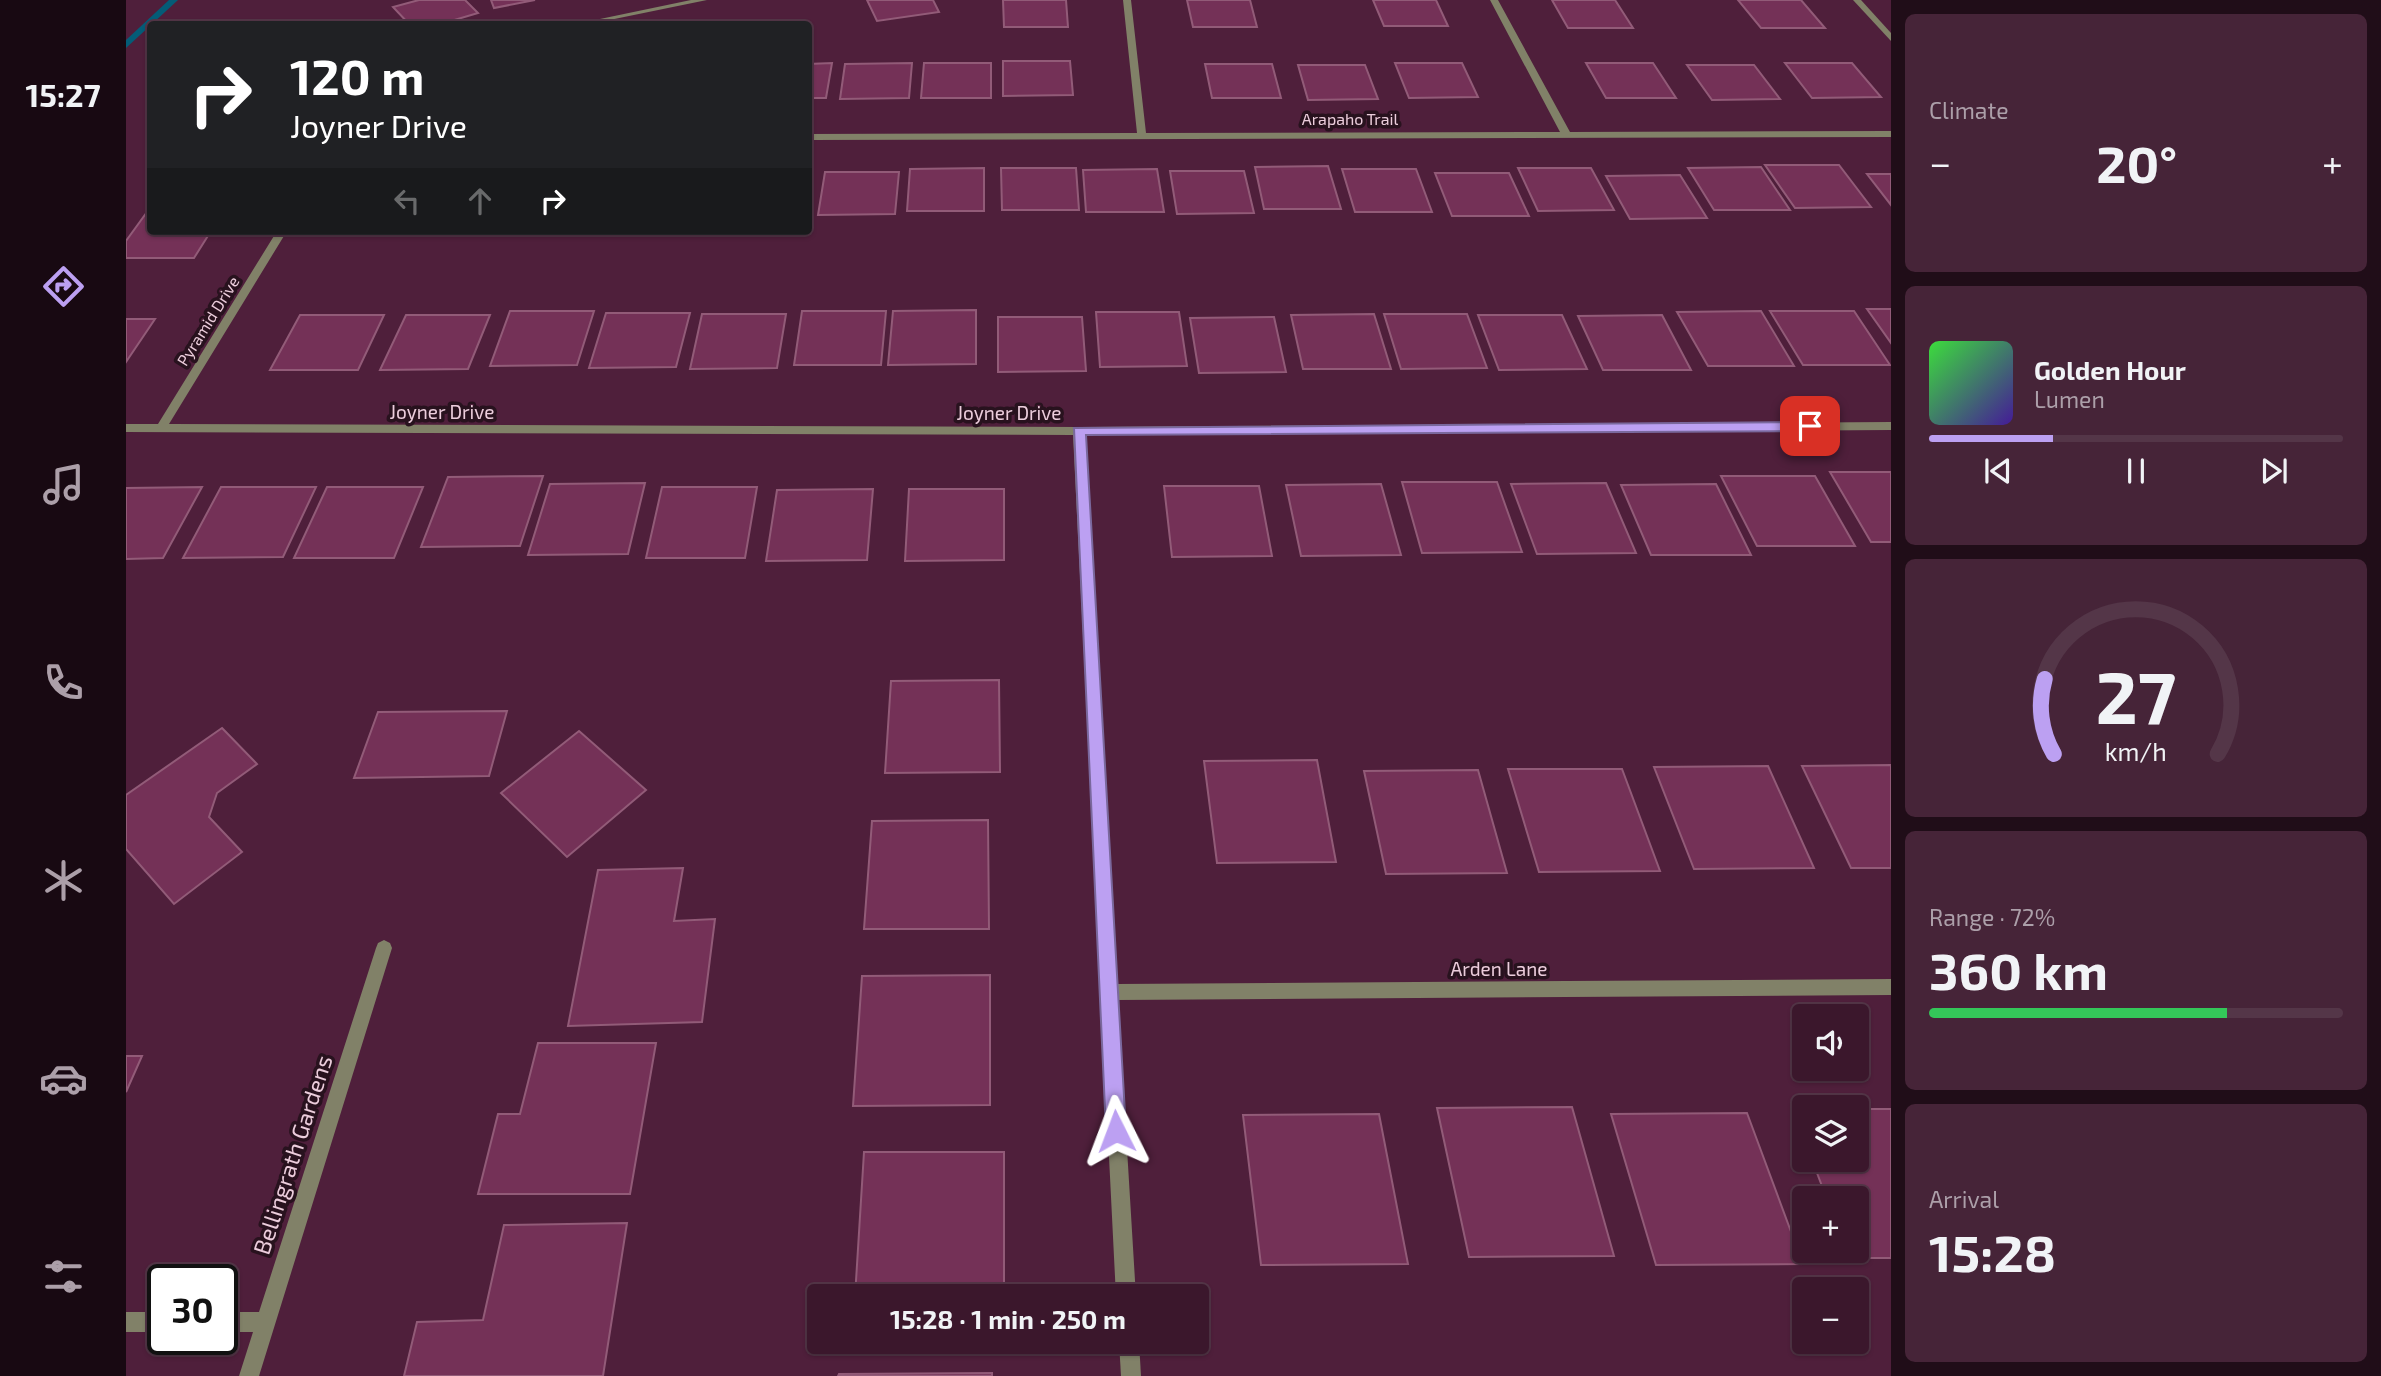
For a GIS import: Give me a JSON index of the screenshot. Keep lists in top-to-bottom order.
{
  "streets": {
    "street": [
      "Arapaho Trail",
      "Pyramid Drive",
      "Joyner Drive",
      "Arden Lane",
      "Bellingrath Gardens"
    ]
  },
  "crossings": [
    ["Pyramid Drive", "Joyner Drive"]
  ],
  "page": {
    "tabs": "15:27",
    "tile": [
      "Climate",
      ["Range · 72%", "360 km"],
      ["Arrival", "15:28"]
    ],
    "turn": ["120 m", "Joyner Drive"],
    "heat": ["−", "20°", "+"],
    "song": ["Golden Hour", "Lumen"],
    "map_buttons": ["+", "−"],
    "limit": "30",
    "trip": "15:28 · 1 min · 250 m",
    "gauge": ["27", "km/h"]
  }
}
